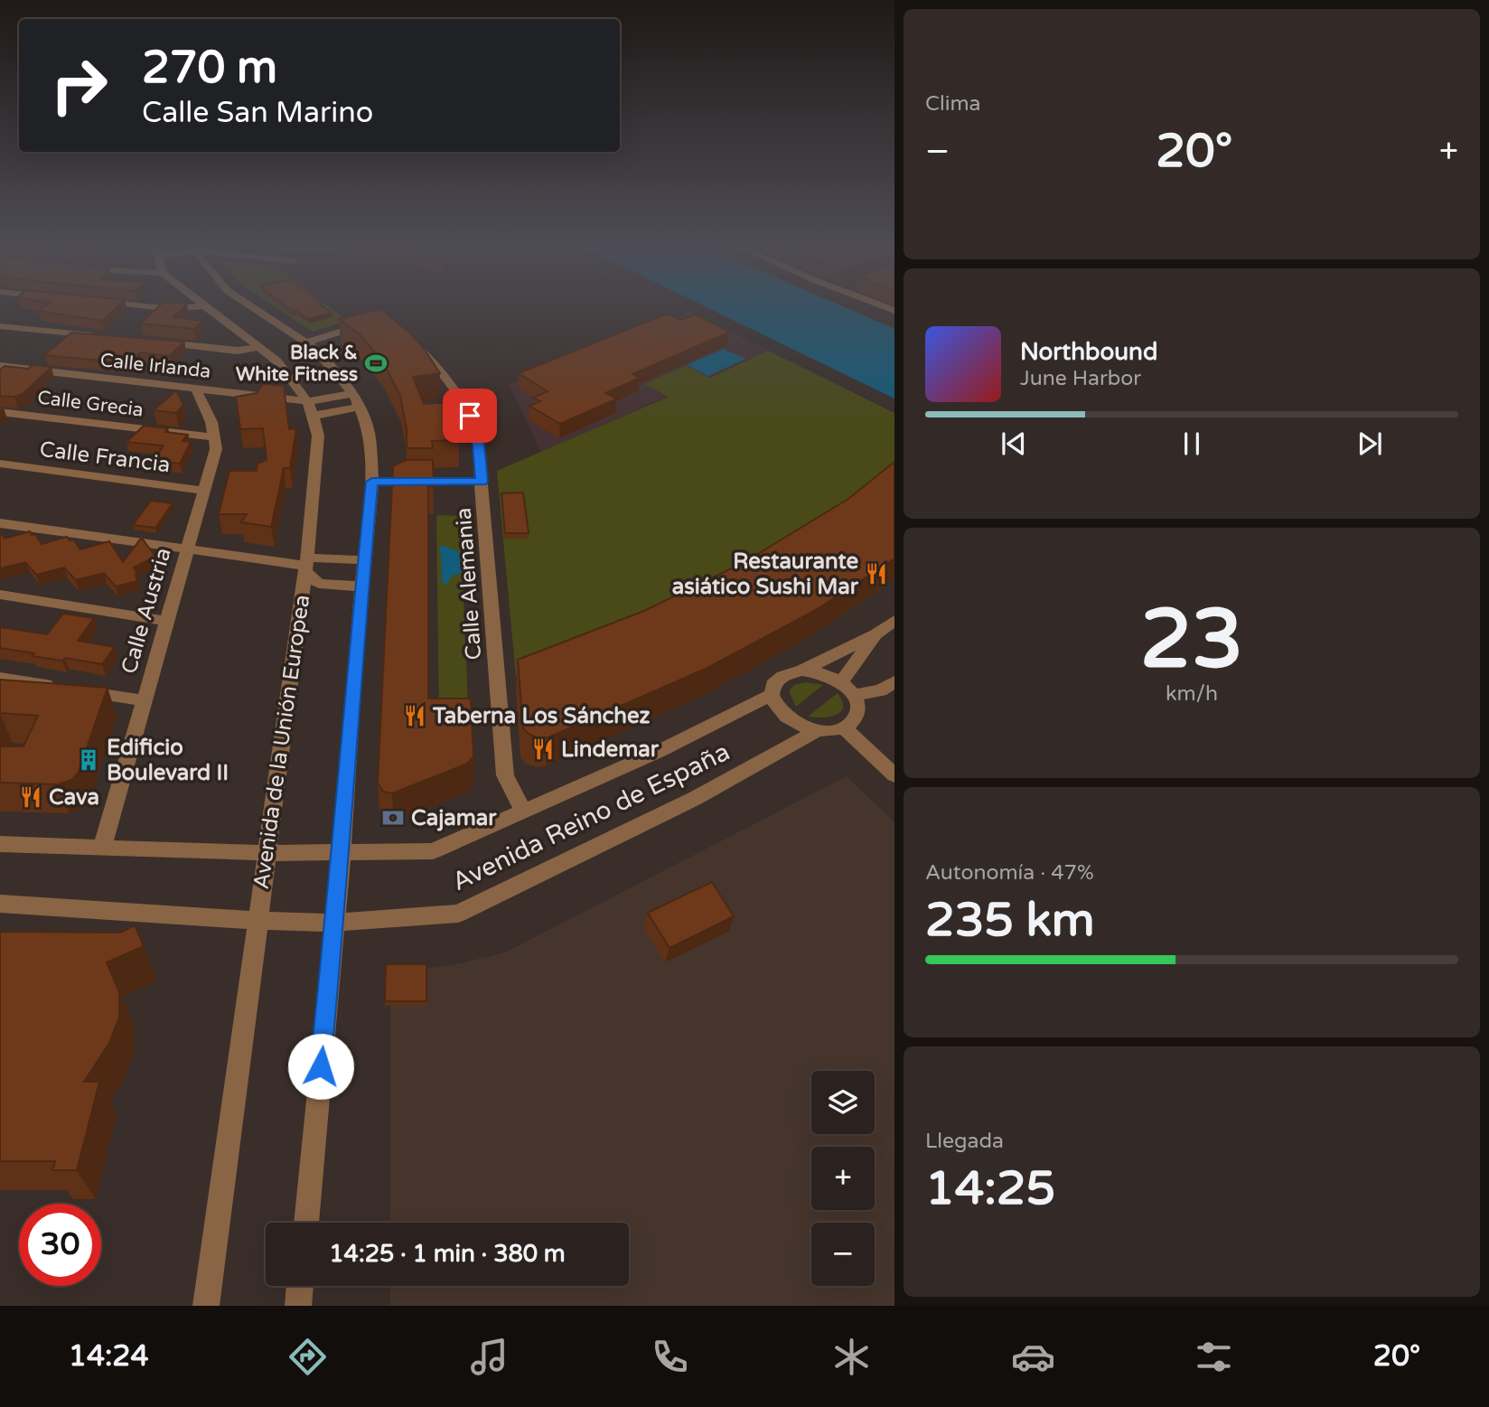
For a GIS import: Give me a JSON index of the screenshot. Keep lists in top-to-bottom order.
{
  "streets": {
    "street": [
      "Calle Irlanda",
      "Calle Grecia",
      "Calle Francia",
      "Calle Alemania",
      "Calle Austria",
      "Avenida de la Unión Europea",
      "Avenida Reino de España"
    ]
  },
  "crossings": [
    ["Calle Irlanda", "Calle Austria"],
    ["Calle Irlanda", "Avenida de la Unión Europea"],
    ["Calle Grecia", "Calle Austria"],
    ["Calle Francia", "Calle Austria"],
    ["Calle Alemania", "Avenida Reino de España"],
    ["Calle Austria", "Avenida Reino de España"],
    ["Avenida de la Unión Europea", "Avenida Reino de España"]
  ],
  "places": {
    "sports": ["Black & White Fitness"],
    "restaurant": [
      "Restaurante asiático Sushi Mar",
      "Taberna Los Sánchez",
      "Lindemar",
      "Cava"
    ],
    "building": ["Edificio Boulevard II"],
    "bank": ["Cajamar"]
  },
  "page": {
    "tile": [
      "Clima",
      ["23", "km/h"],
      ["Autonomía · 47%", "235 km"],
      ["Llegada", "14:25"]
    ],
    "turn": ["270 m", "Calle San Marino"],
    "heat": ["−", "20°", "+"],
    "song": ["Northbound", "June Harbor"],
    "map_buttons": ["+", "−"],
    "limit": "30",
    "trip": "14:25 · 1 min · 380 m",
    "tabs": ["14:24", "20°"]
  }
}
